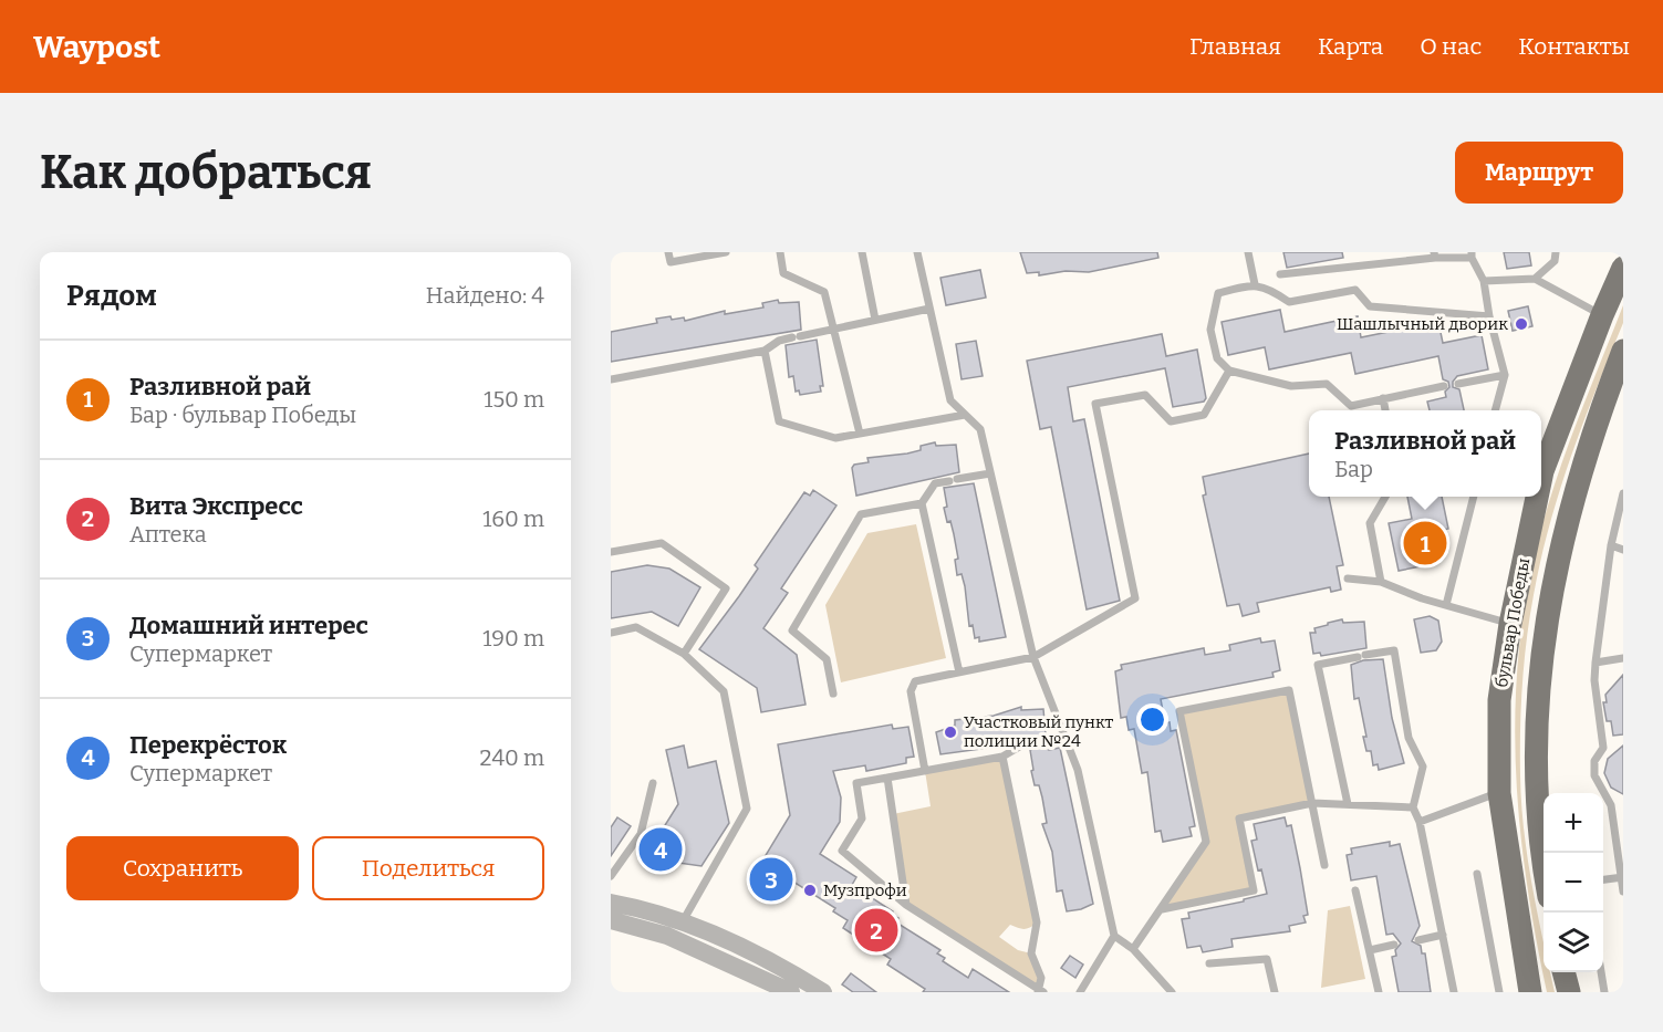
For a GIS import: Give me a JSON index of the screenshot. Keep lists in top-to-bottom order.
{
  "streets": {
    "main road": ["бульвар Победы"]
  },
  "places": ["Шашлычный дворик", "Участковый пункт полиции №24", "Музпрофи"],
  "page": {
    "header": "Waypost",
    "nav": [
      "Главная",
      "Карта",
      "О нас",
      "Контакты"
    ],
    "buttons": [
      "Маршрут",
      ["Сохранить", "Поделиться"]
    ],
    "title": "Как добраться",
    "heading": ["Рядом", "Найдено: 4"],
    "list": [
      {
        "mark": "1",
        "name": "Разливной рай",
        "note": "Бар · бульвар Победы",
        "value": "150 m"
      },
      {
        "mark": "2",
        "name": "Вита Экспресс",
        "note": "Аптека",
        "value": "160 m"
      },
      {
        "mark": "3",
        "name": "Домашний интерес",
        "note": "Супермаркет",
        "value": "190 m"
      },
      {
        "mark": "4",
        "name": "Перекрёсток",
        "note": "Супермаркет",
        "value": "240 m"
      }
    ],
    "popup": ["Разливной рай", "Бар"],
    "pins": [
      "1",
      "4",
      "3",
      "2"
    ],
    "map_buttons": ["+", "−"]
  }
}
